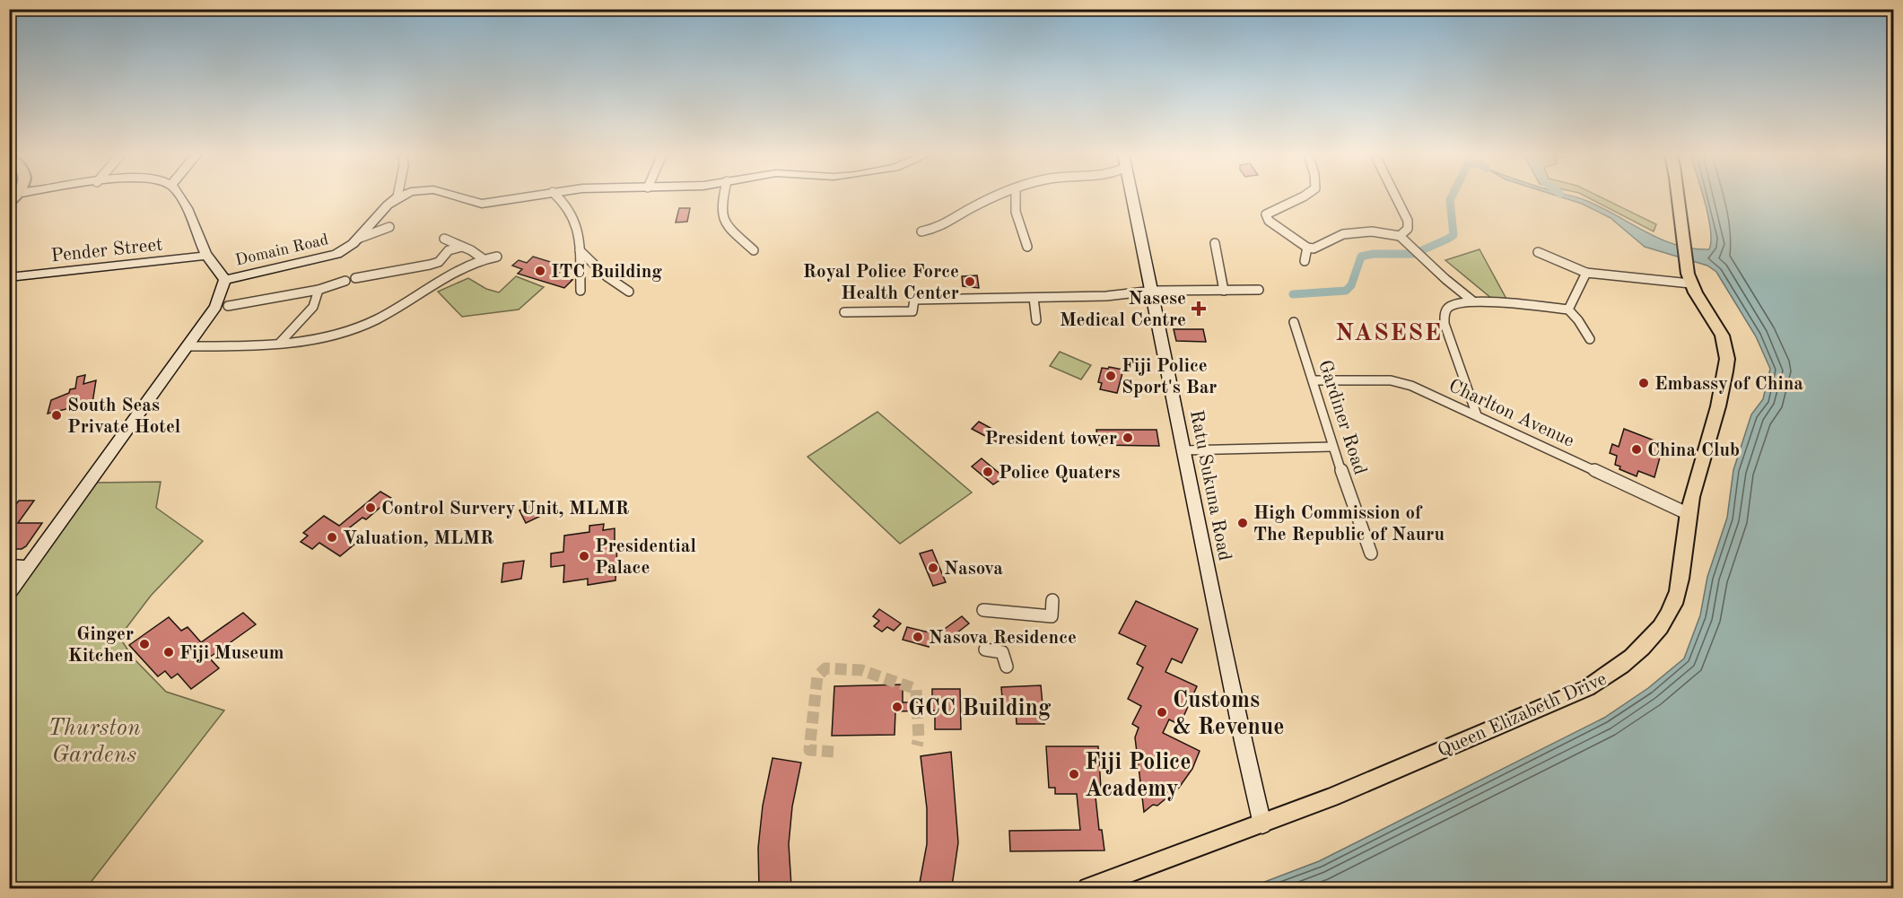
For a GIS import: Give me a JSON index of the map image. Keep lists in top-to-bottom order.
{
  "streets": {
    "main road": [
      "Pender Street",
      "Domain Road",
      "Ratu Sukuna Road",
      "Queen Elizabeth Drive"
    ],
    "street": ["Charlton Avenue", "Gardiner Road"]
  },
  "crossings": [
    ["Charlton Avenue", "Gardiner Road"],
    ["Charlton Avenue", "Queen Elizabeth Drive"],
    ["Ratu Sukuna Road", "Queen Elizabeth Drive"]
  ],
  "districts": ["NASESE"],
  "parks": ["Thurston Gardens"],
  "places": {
    "other": [
      "ITC Building",
      "Royal Police Force Health Center",
      "Fiji Police Sport's Bar",
      "Embassy of China",
      "South Seas Private Hotel",
      "President tower",
      "China Club",
      "Police Quaters",
      "Control Survery Unit, MLMR",
      "High Commission of The Republic of Nauru",
      "Valuation, MLMR",
      "Presidential Palace",
      "Nasova",
      "Nasova Residence",
      "Ginger Kitchen",
      "Fiji Museum",
      "GCC Building",
      "Customs & Revenue",
      "Fiji Police Academy"
    ],
    "health": ["Nasese Medical Centre"]
  }
}
